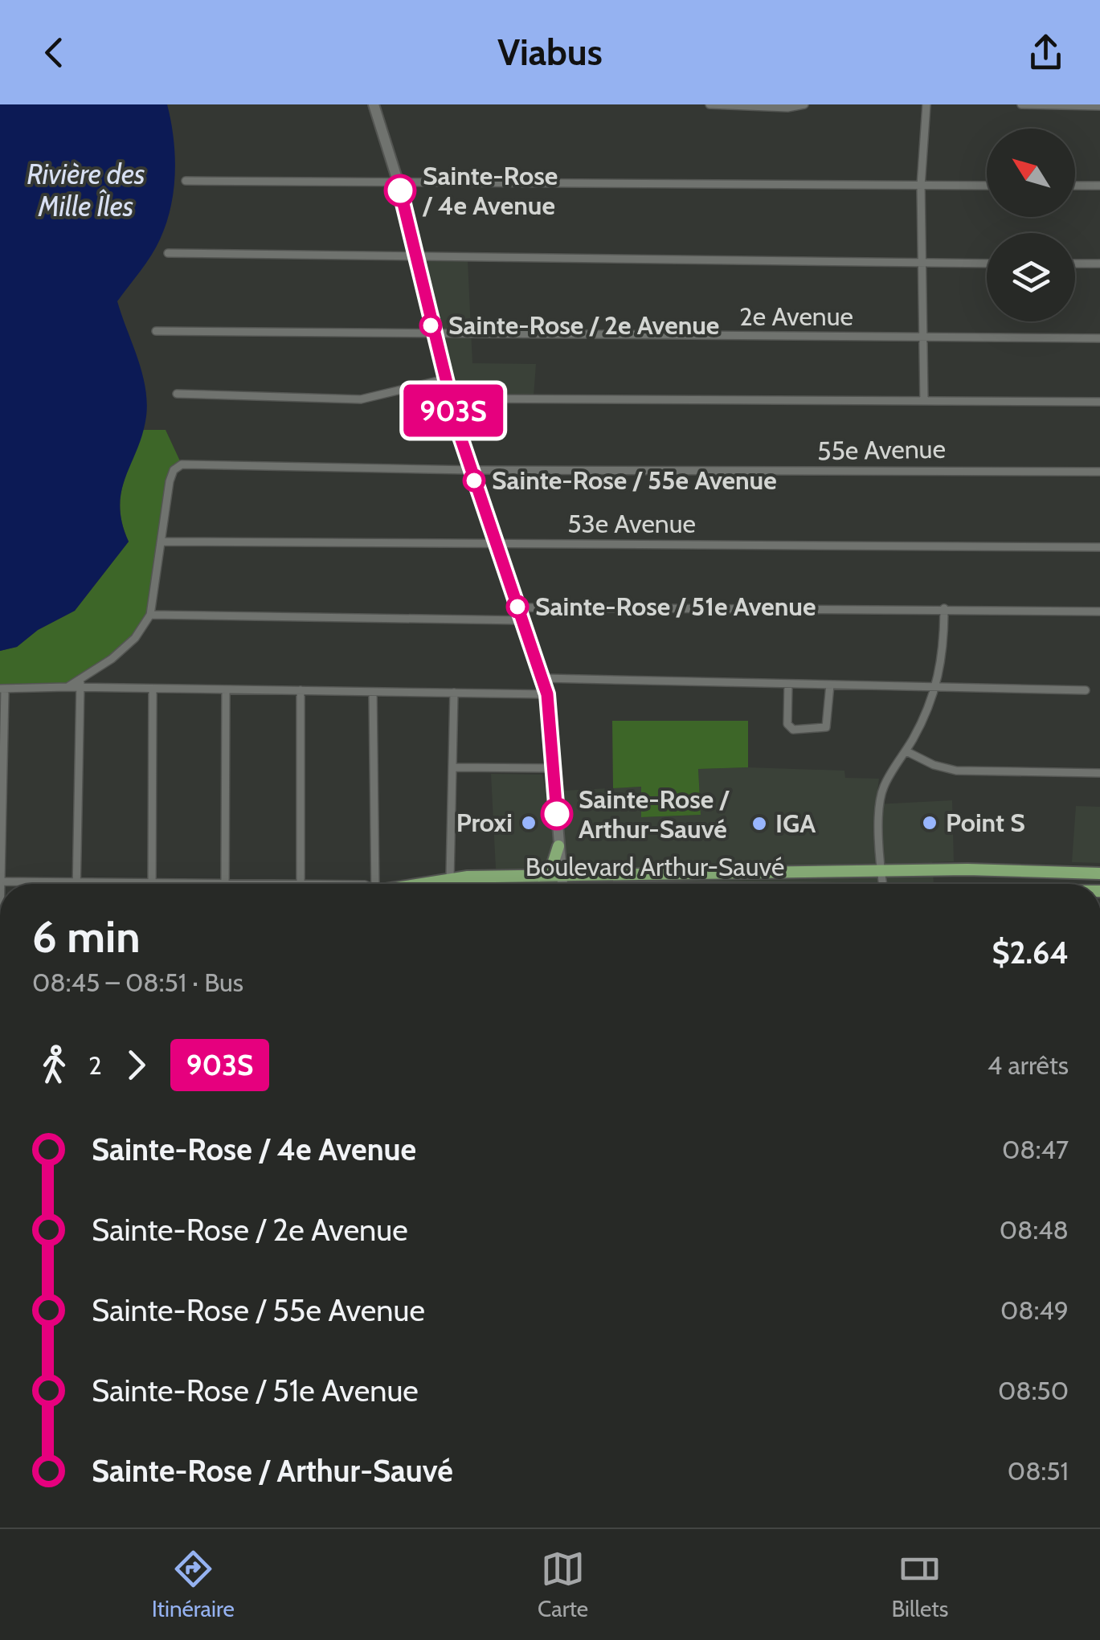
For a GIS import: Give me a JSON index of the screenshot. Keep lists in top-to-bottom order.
{
  "streets": {
    "main road": ["Boulevard Arthur-Sauvé"],
    "street": ["2e Avenue", "55e Avenue", "53e Avenue"]
  },
  "crossings": [
    ["55e Avenue", "53e Avenue"]
  ],
  "water": ["Rivière des Mille Îles"],
  "places": [
    "Sainte-Rose / 4e Avenue",
    "Sainte-Rose / 2e Avenue",
    "Sainte-Rose / 55e Avenue",
    "Sainte-Rose / 51e Avenue",
    "Sainte-Rose / Arthur-Sauvé",
    "Proxi",
    "Point S",
    "IGA"
  ],
  "lines": ["bus line 903S"],
  "north": "top left",
  "page": {
    "header": "Viabus",
    "on_map": "903S",
    "heading": ["6 min", "08:45 – 08:51 · Bus", "$2.64"],
    "legs": ["2", "903S", "4 arrêts"],
    "list": [
      {
        "name": "Sainte-Rose / 4e Avenue",
        "value": "08:47"
      },
      {
        "name": "Sainte-Rose / 2e Avenue",
        "value": "08:48"
      },
      {
        "name": "Sainte-Rose / 55e Avenue",
        "value": "08:49"
      },
      {
        "name": "Sainte-Rose / 51e Avenue",
        "value": "08:50"
      },
      {
        "name": "Sainte-Rose / Arthur-Sauvé",
        "value": "08:51"
      }
    ],
    "tabs": ["Itinéraire", "Carte", "Billets"]
  }
}
